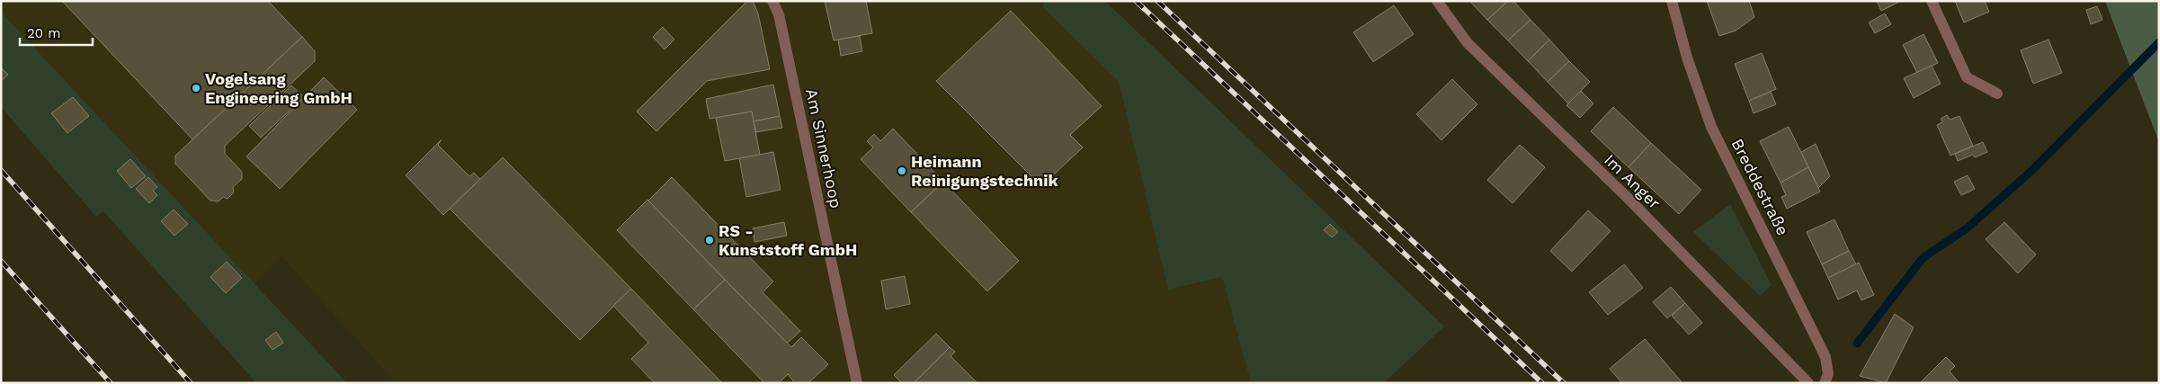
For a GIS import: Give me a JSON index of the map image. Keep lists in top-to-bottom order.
{
  "streets": {
    "street": ["Am Sinnerhoop", "Im Anger", "Breddestraße"]
  },
  "places": ["Vogelsang Engineering GmbH", "Heimann Reinigungstechnik", "RS - Kunststoff GmbH"],
  "scale_bar": "20 m"
}
